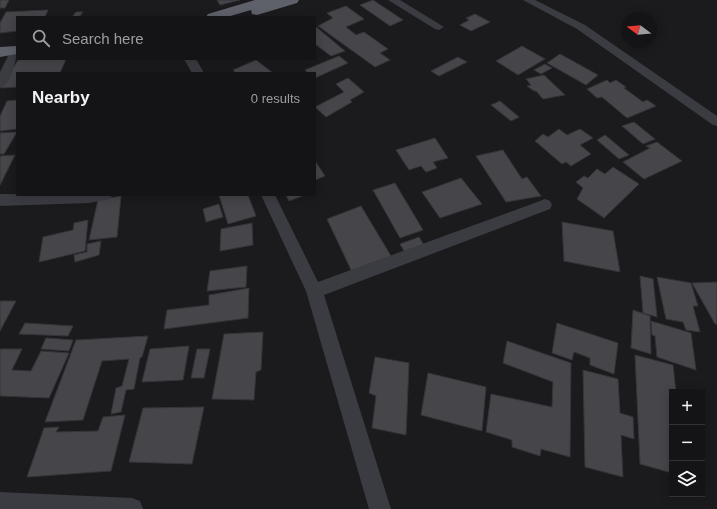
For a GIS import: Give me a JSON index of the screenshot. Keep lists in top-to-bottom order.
{
  "north": "left",
  "page": {
    "search": "Search here",
    "heading": ["Nearby", "0 results"],
    "map_buttons": ["+", "−"]
  }
}
